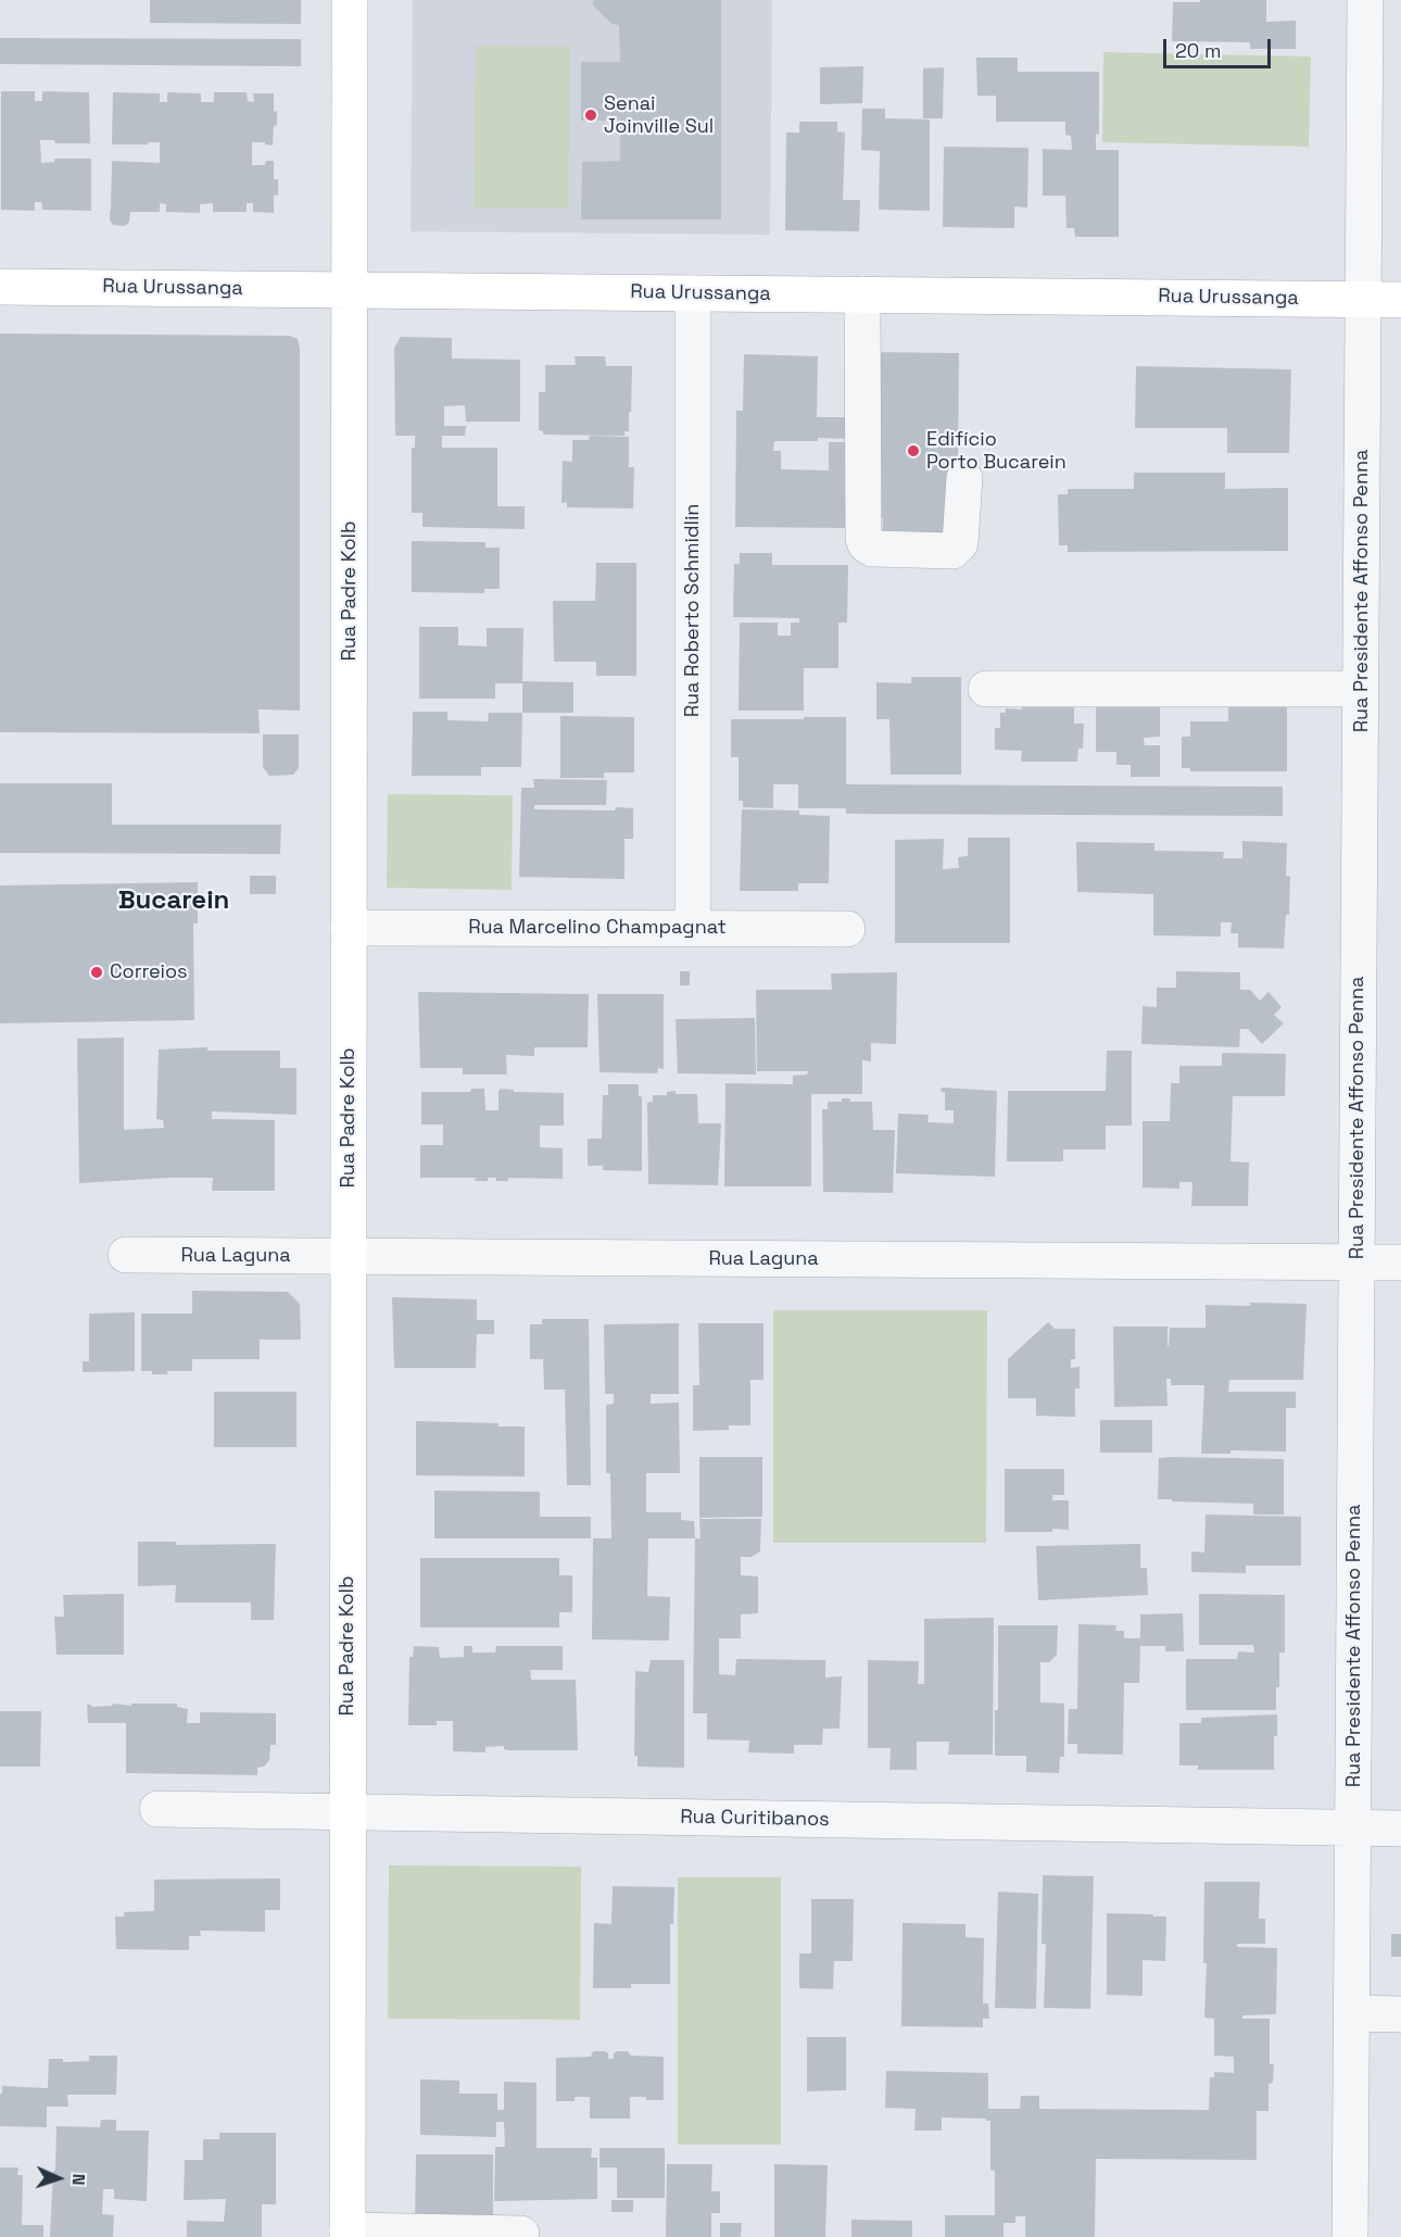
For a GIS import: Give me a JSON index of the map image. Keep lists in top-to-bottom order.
{
  "streets": {
    "main road": ["Rua Urussanga", "Rua Padre Kolb"],
    "street": [
      "Rua Presidente Affonso Penna",
      "Rua Roberto Schmidlin",
      "Rua Marcelino Champagnat",
      "Rua Laguna",
      "Rua Curitibanos"
    ]
  },
  "crossings": [
    ["Rua Urussanga", "Rua Padre Kolb"],
    ["Rua Urussanga", "Rua Presidente Affonso Penna"],
    ["Rua Urussanga", "Rua Roberto Schmidlin"],
    ["Rua Padre Kolb", "Rua Marcelino Champagnat"],
    ["Rua Padre Kolb", "Rua Laguna"],
    ["Rua Padre Kolb", "Rua Curitibanos"],
    ["Rua Presidente Affonso Penna", "Rua Laguna"],
    ["Rua Presidente Affonso Penna", "Rua Curitibanos"],
    ["Rua Roberto Schmidlin", "Rua Marcelino Champagnat"]
  ],
  "districts": ["Bucarein"],
  "places": ["Senai Joinville Sul", "Edifício Porto Bucarein", "Correios"],
  "scale_bar": "20 m",
  "north": "right"
}
